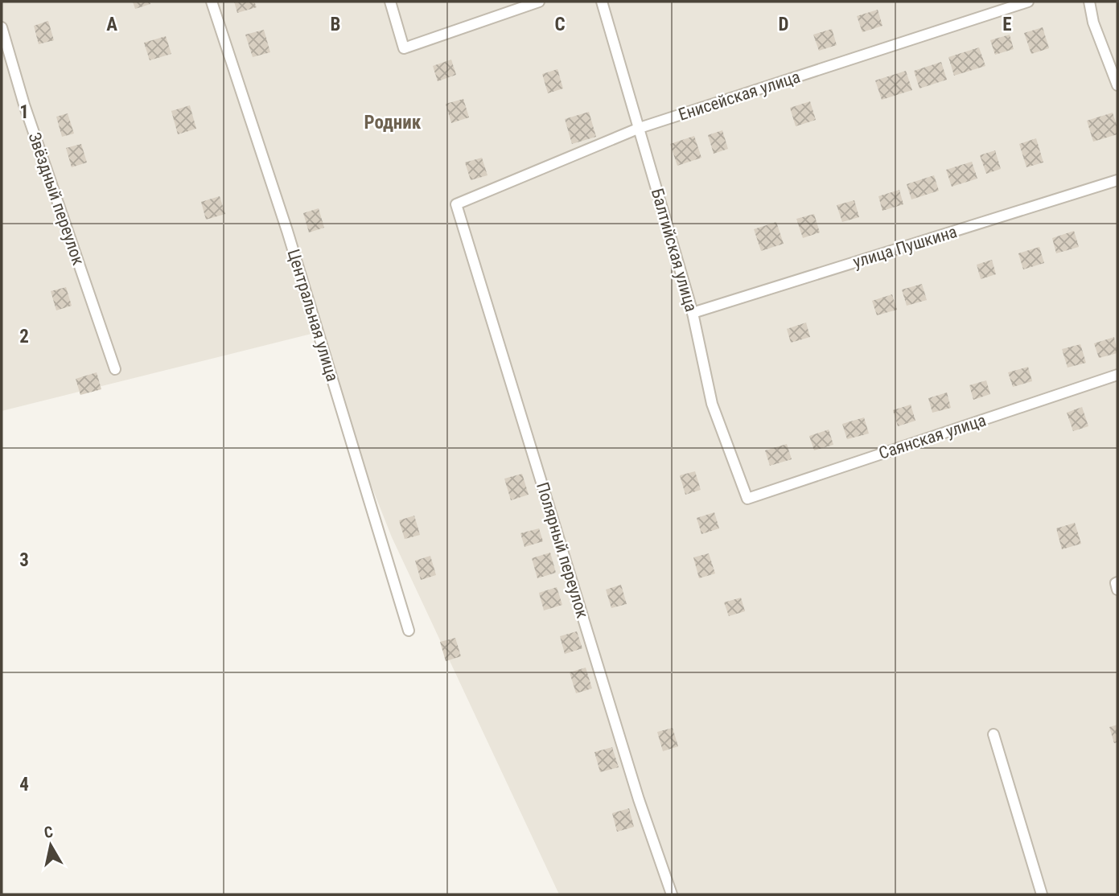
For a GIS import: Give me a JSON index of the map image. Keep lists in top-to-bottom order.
{
  "streets": {
    "street": [
      "Енисейская улица",
      "Звёздный переулок",
      "улица Пушкина",
      "Балтийская улица",
      "Центральная улица",
      "Саянская улица",
      "Полярный переулок"
    ]
  },
  "crossings": [
    ["Енисейская улица", "Балтийская улица"],
    ["Енисейская улица", "Полярный переулок"],
    ["улица Пушкина", "Балтийская улица"],
    ["Балтийская улица", "Саянская улица"]
  ],
  "districts": ["Родник"],
  "north": "top",
  "grid": {
    "columns": [
      "A",
      "B",
      "C",
      "D",
      "E"
    ],
    "rows": [
      "1",
      "2",
      "3",
      "4"
    ]
  }
}
